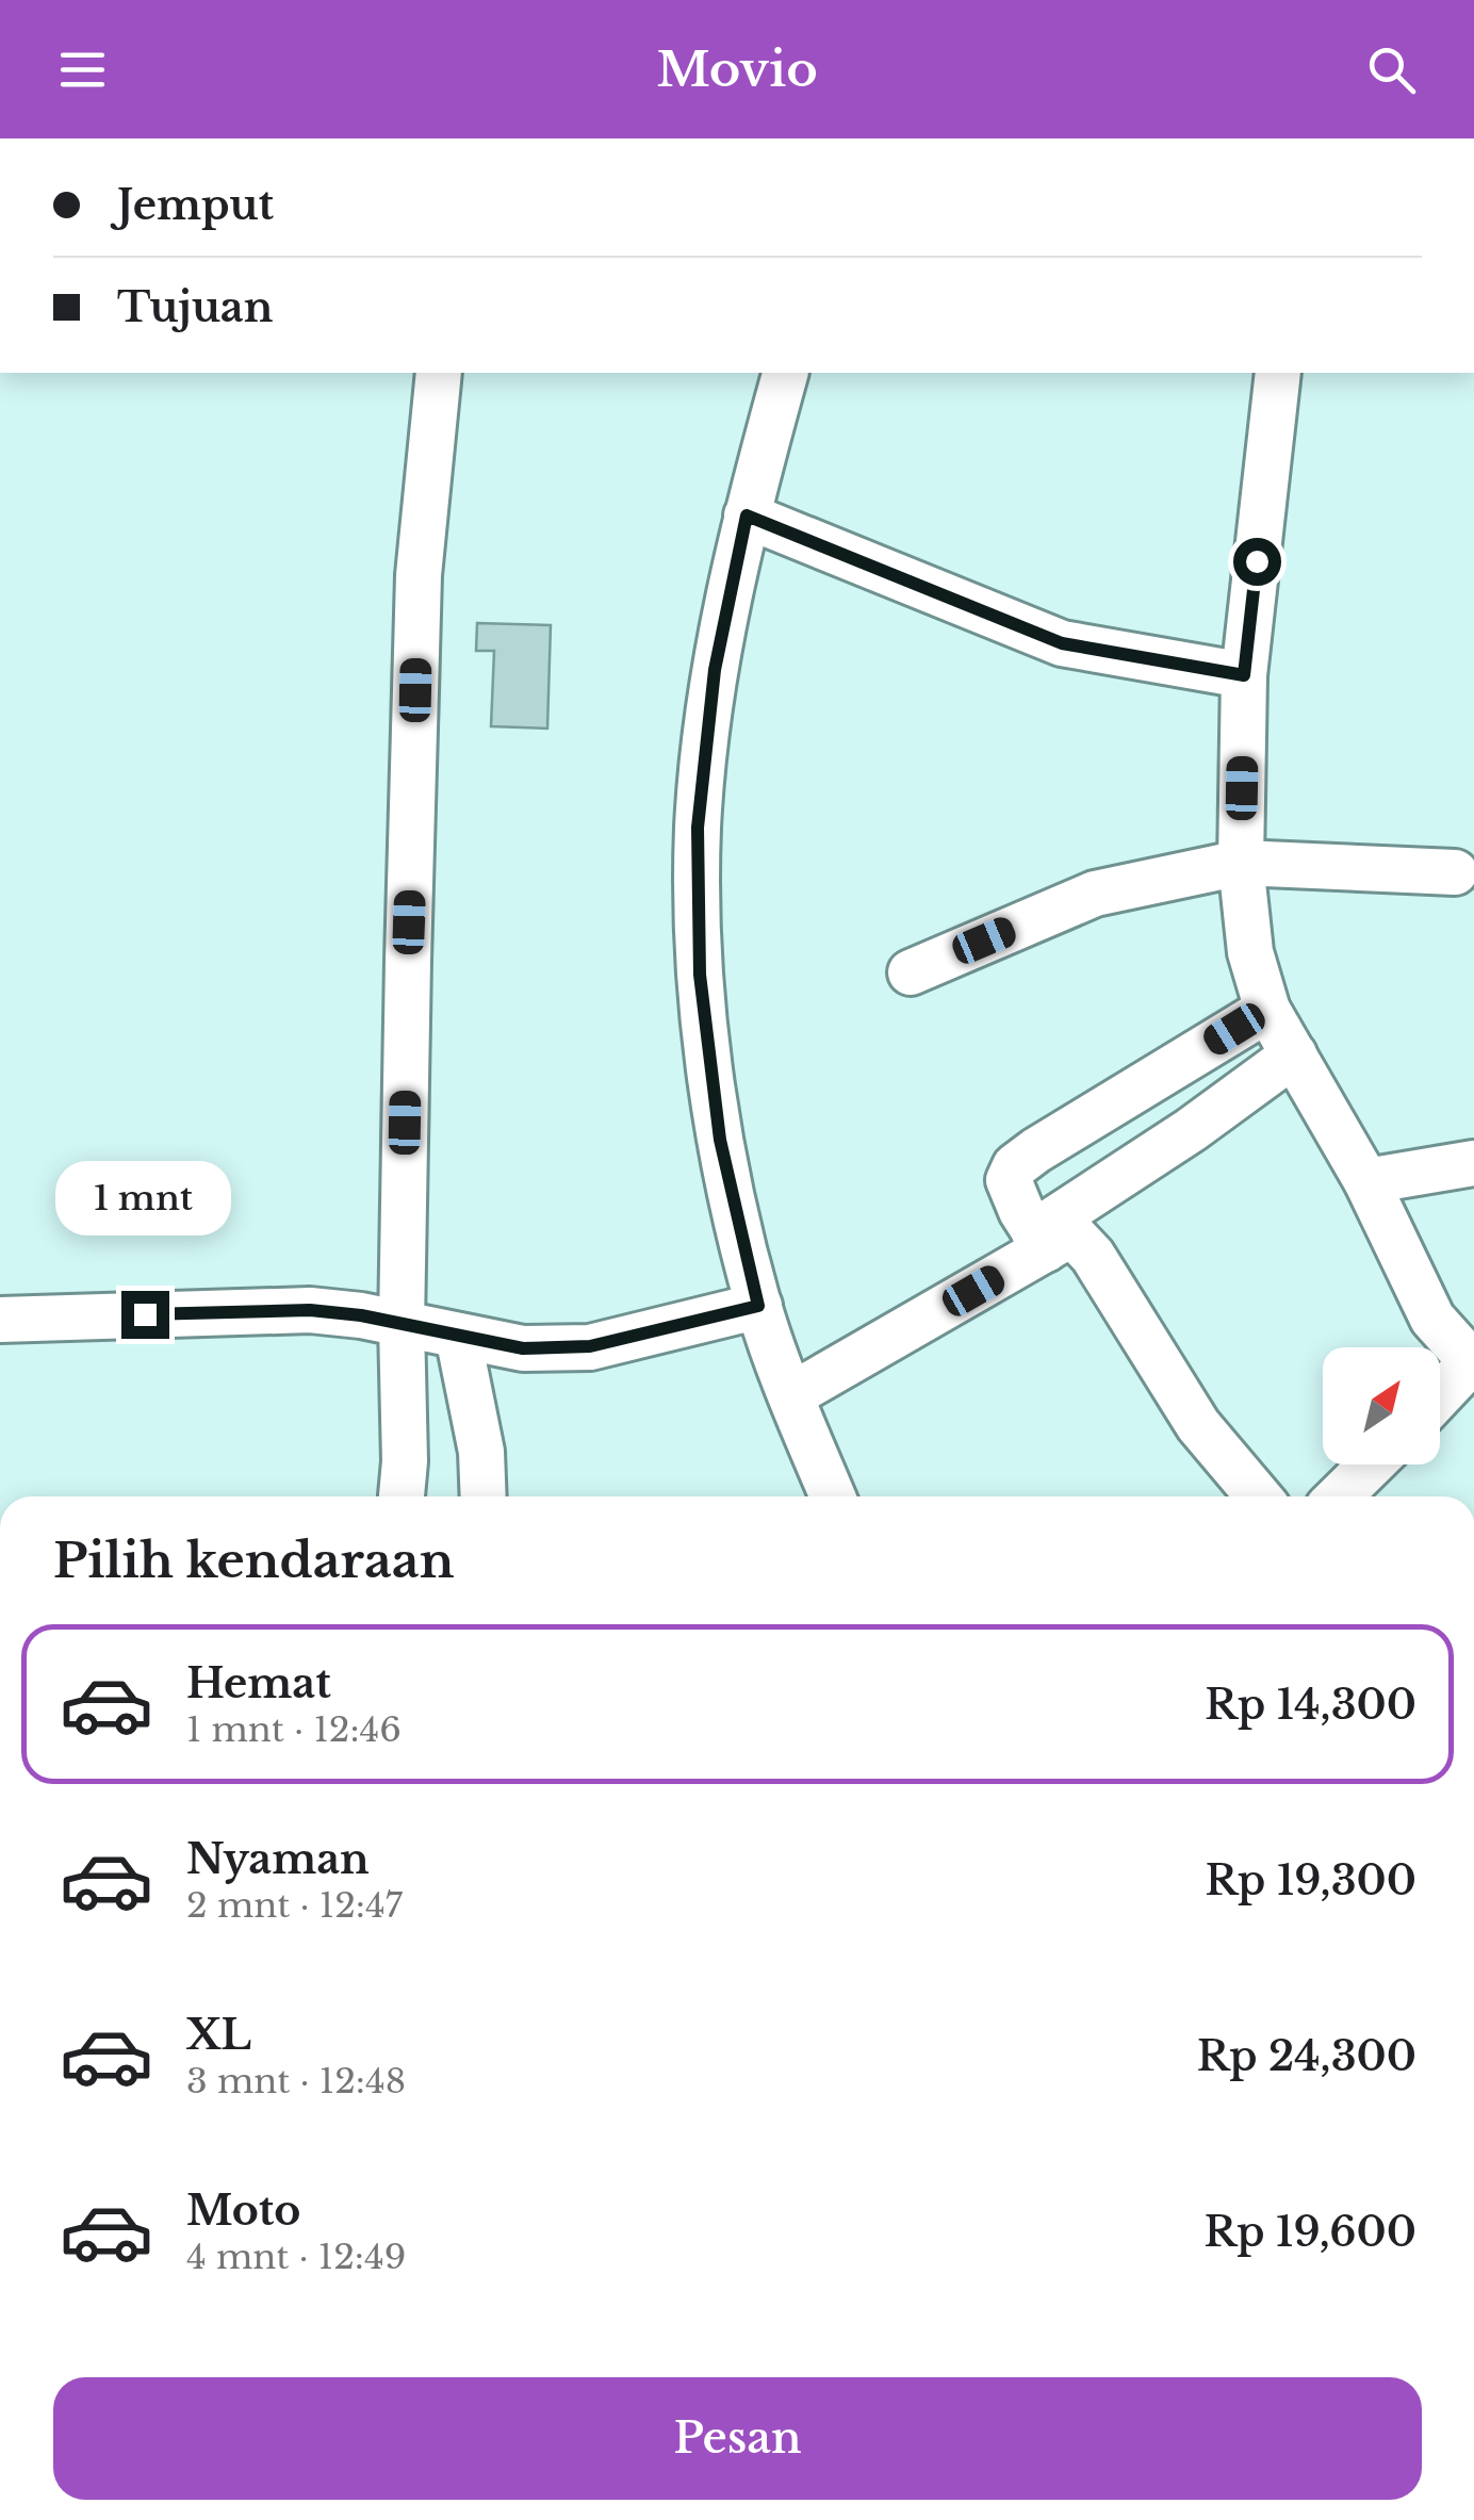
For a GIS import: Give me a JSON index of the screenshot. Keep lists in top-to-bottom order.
{
  "north": "top right",
  "page": {
    "header": "Movio",
    "banner": ["Jemput", "Tujuan"],
    "bubble": "1 mnt",
    "heading": "Pilih kendaraan",
    "list": [
      {
        "name": "Hemat",
        "note": "1 mnt · 12:46",
        "value": "Rp 14,300"
      },
      {
        "name": "Nyaman",
        "note": "2 mnt · 12:47",
        "value": "Rp 19,300"
      },
      {
        "name": "XL",
        "note": "3 mnt · 12:48",
        "value": "Rp 24,300"
      },
      {
        "name": "Moto",
        "note": "4 mnt · 12:49",
        "value": "Rp 19,600"
      }
    ],
    "buttons": "Pesan"
  }
}
